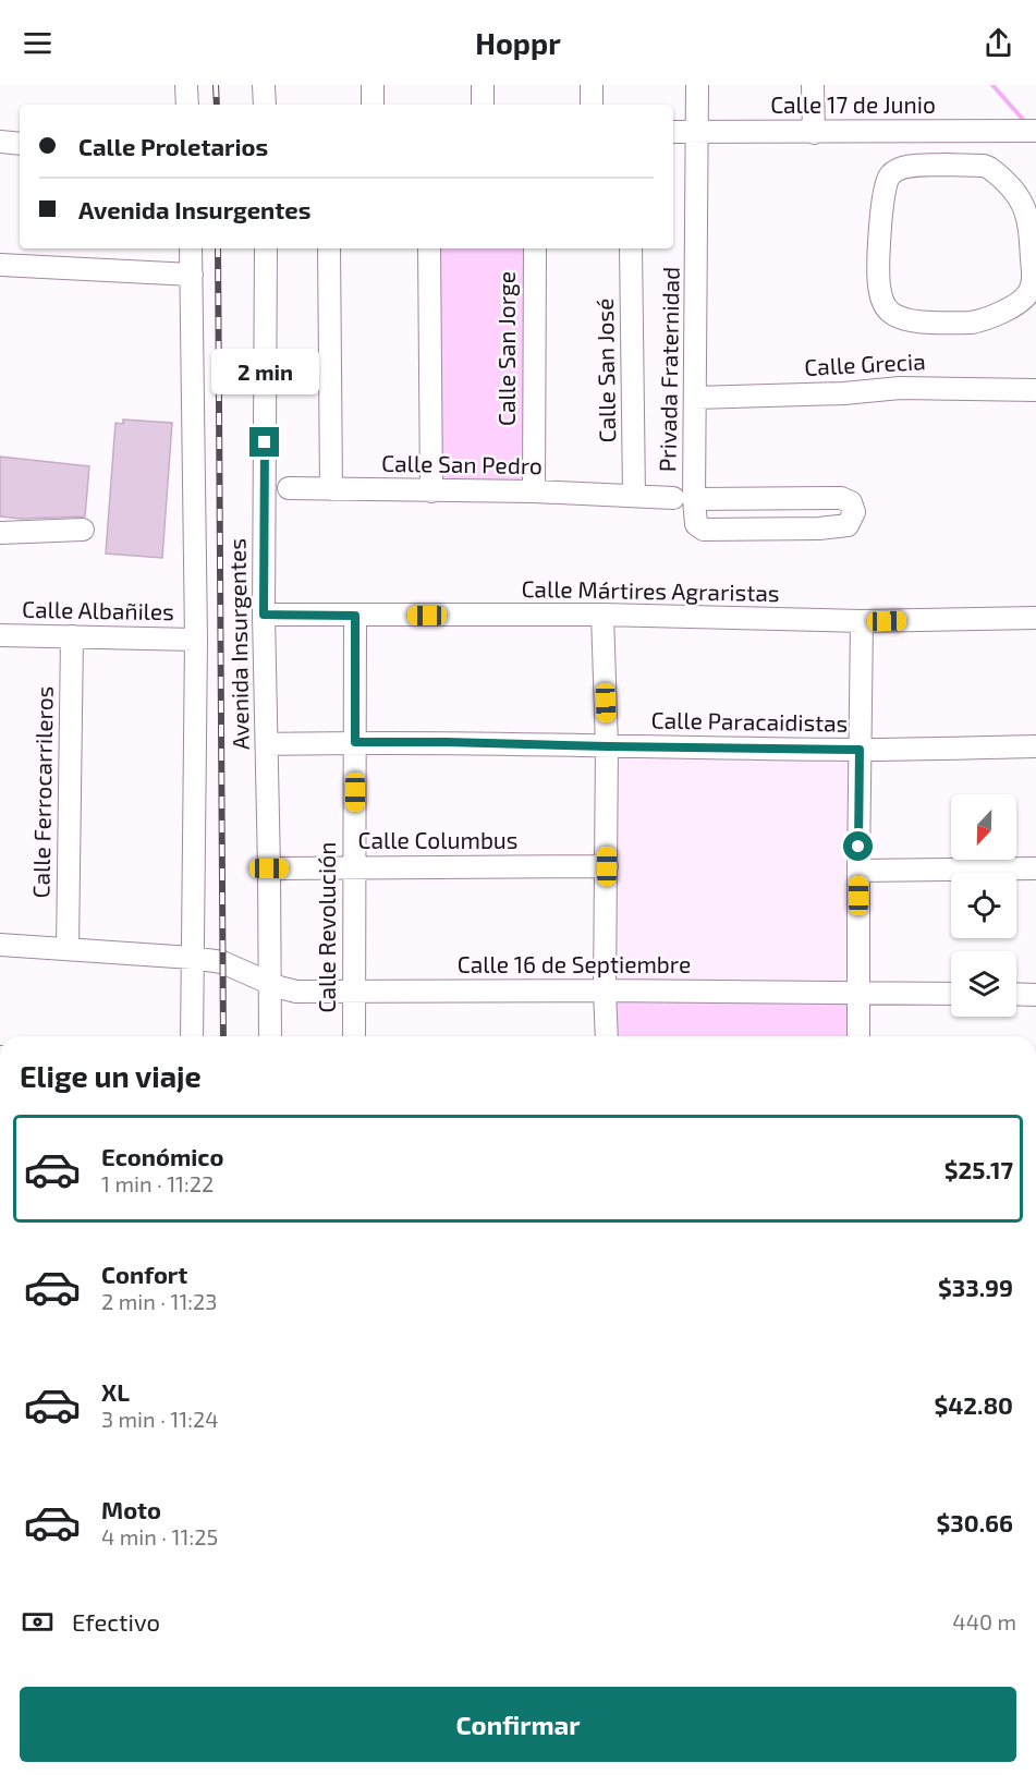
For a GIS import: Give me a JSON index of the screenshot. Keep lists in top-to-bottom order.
{
  "streets": {
    "street": [
      "Calle 17 de Junio",
      "Calle San Jorge",
      "Calle Grecia",
      "Privada Fraternidad",
      "Calle San José",
      "Calle San Pedro",
      "Calle Mártires Agraristas",
      "Calle Albañiles",
      "Avenida Insurgentes",
      "Calle Paracaidistas",
      "Calle Ferrocarrileros",
      "Calle Columbus",
      "Calle Revolución",
      "Calle 16 de Septiembre"
    ]
  },
  "crossings": [
    ["Calle 17 de Junio", "Privada Fraternidad"],
    ["Calle San Jorge", "Calle San Pedro"],
    ["Calle Grecia", "Privada Fraternidad"],
    ["Calle San José", "Calle San Pedro"],
    ["Calle Mártires Agraristas", "Avenida Insurgentes"],
    ["Calle Mártires Agraristas", "Calle Revolución"],
    ["Calle Albañiles", "Avenida Insurgentes"],
    ["Calle Albañiles", "Calle Ferrocarrileros"],
    ["Avenida Insurgentes", "Calle Paracaidistas"],
    ["Avenida Insurgentes", "Calle Columbus"],
    ["Avenida Insurgentes", "Calle 16 de Septiembre"],
    ["Calle Paracaidistas", "Calle Revolución"],
    ["Calle Ferrocarrileros", "Calle 16 de Septiembre"],
    ["Calle Columbus", "Calle Revolución"],
    ["Calle Revolución", "Calle 16 de Septiembre"]
  ],
  "north": "bottom",
  "page": {
    "header": "Hoppr",
    "banner": ["Calle Proletarios", "Avenida Insurgentes"],
    "bubble": "2 min",
    "heading": "Elige un viaje",
    "list": [
      {
        "name": "Económico",
        "note": "1 min · 11:22",
        "value": "$25.17"
      },
      {
        "name": "Confort",
        "note": "2 min · 11:23",
        "value": "$33.99"
      },
      {
        "name": "XL",
        "note": "3 min · 11:24",
        "value": "$42.80"
      },
      {
        "name": "Moto",
        "note": "4 min · 11:25",
        "value": "$30.66"
      }
    ],
    "pay": ["Efectivo", "440 m"],
    "buttons": "Confirmar"
  }
}
